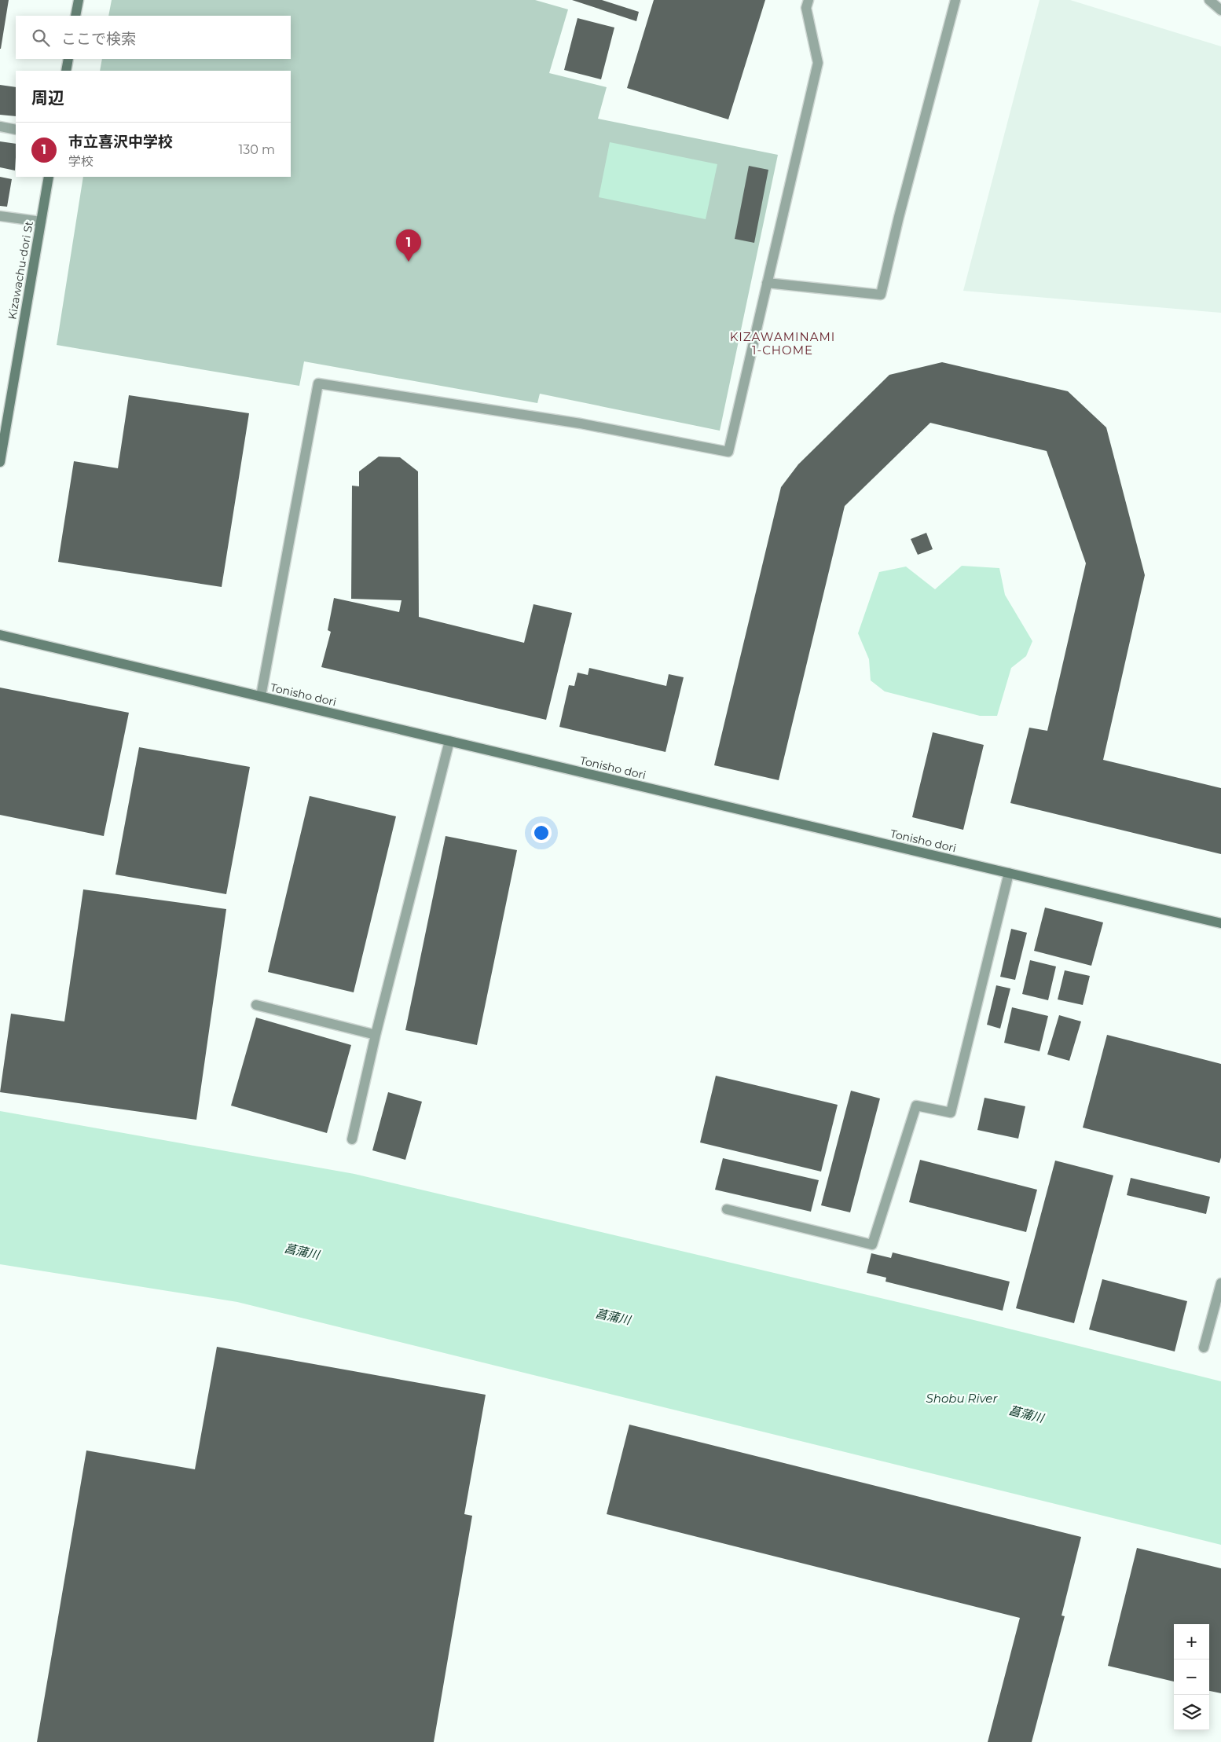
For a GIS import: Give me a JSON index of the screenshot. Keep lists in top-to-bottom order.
{
  "streets": {
    "street": ["Kizawachu-dori St", "Tonisho dori"]
  },
  "districts": ["KIZAWAMINAMI 1-CHOME"],
  "water": ["菖蒲川", "Shobu River"],
  "page": {
    "search": "ここで検索",
    "heading": "周辺",
    "list": [
      {
        "mark": "1",
        "name": "市立喜沢中学校",
        "note": "学校",
        "value": "130 m"
      }
    ],
    "pins": "1",
    "map_buttons": ["+", "−"]
  }
}
